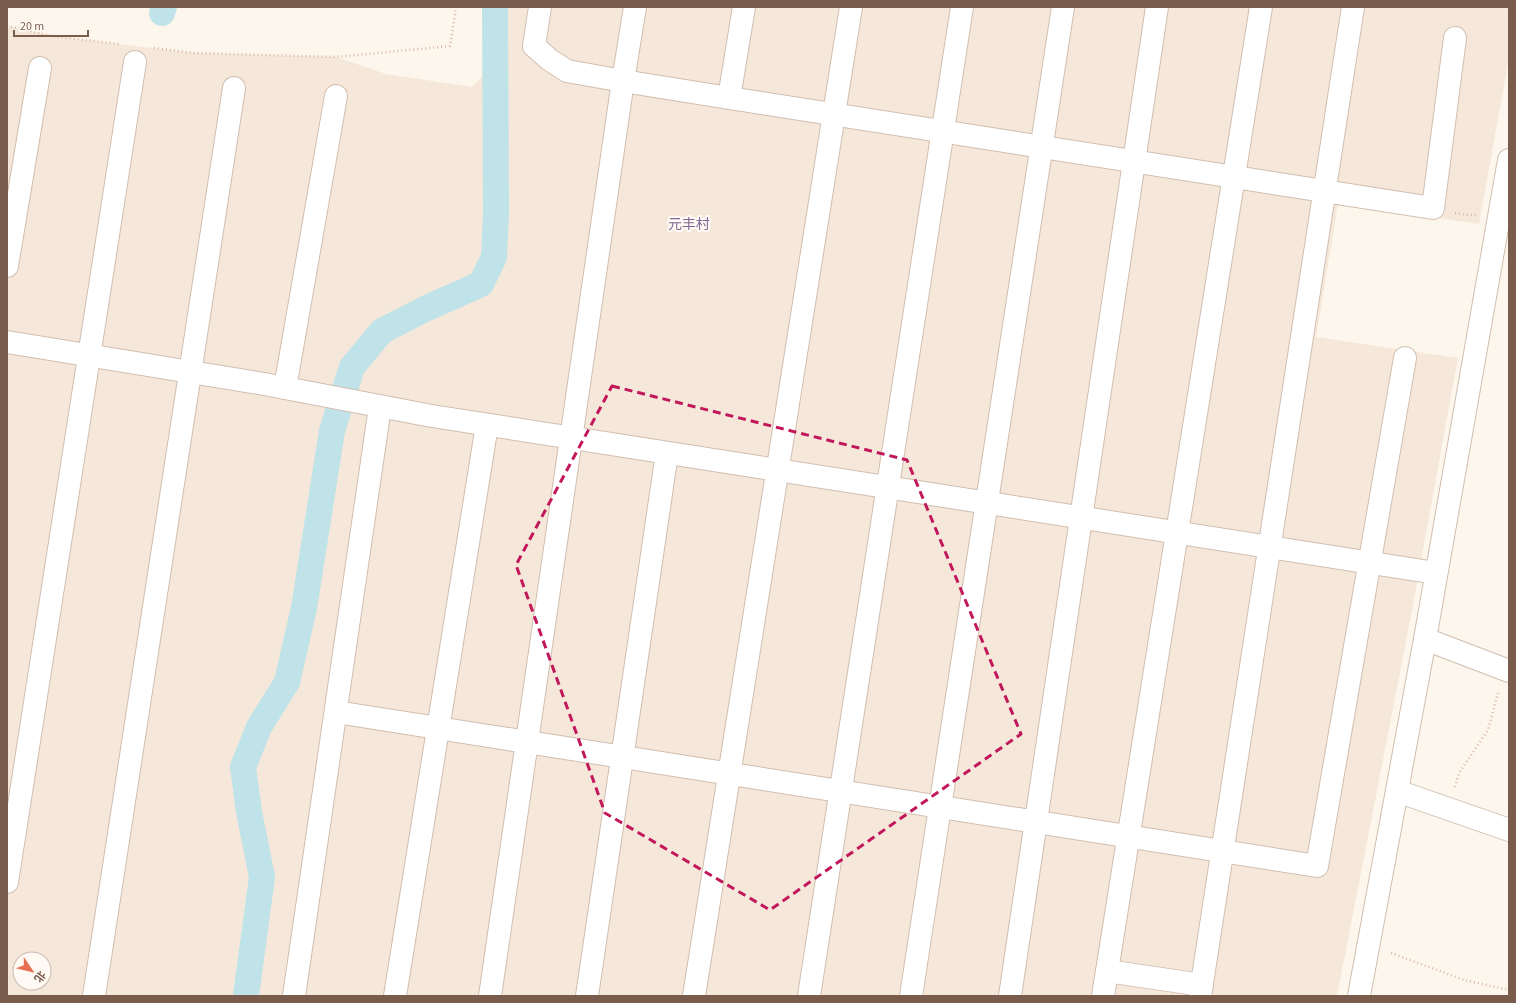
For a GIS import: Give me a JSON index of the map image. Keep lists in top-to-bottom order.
{
  "districts": ["元丰村"],
  "scale_bar": "20 m",
  "north": "bottom right"
}
